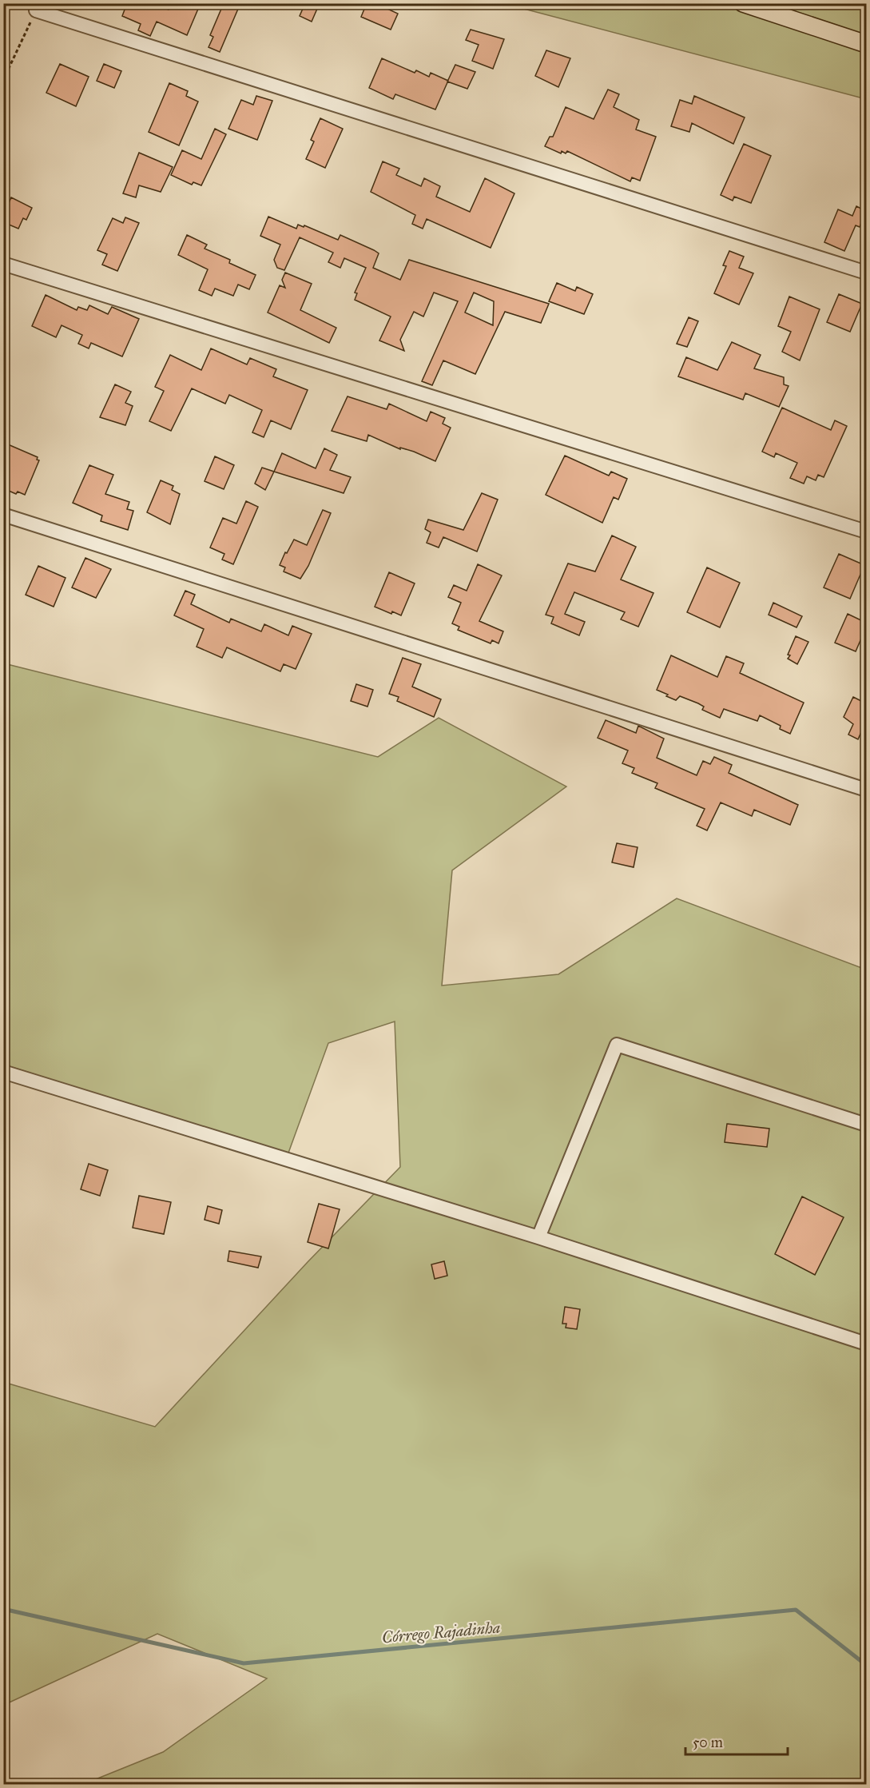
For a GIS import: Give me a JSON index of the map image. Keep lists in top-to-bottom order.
{
  "water": ["Córrego Rajadinha"],
  "scale_bar": "50 m"
}
